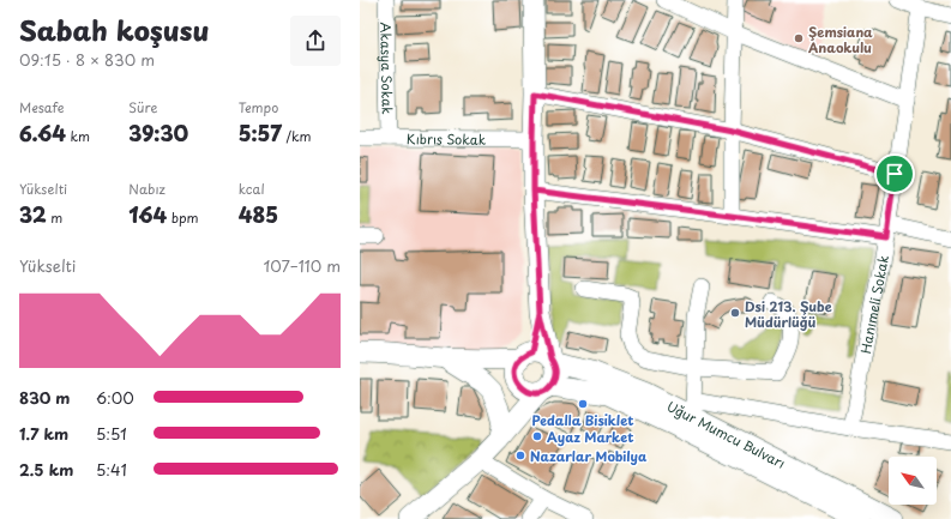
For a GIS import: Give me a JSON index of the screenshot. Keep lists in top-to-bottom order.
{
  "streets": {
    "main road": ["Uğur Mumcu Bulvarı"],
    "street": ["Akasya Sokak", "Kıbrıs Sokak", "Hanımeli Sokak"]
  },
  "crossings": [
    ["Akasya Sokak", "Kıbrıs Sokak"]
  ],
  "places": [
    "Şemsiana Anaokulu",
    "Dsi 213. Şube Müdürlüğü",
    "Pedalla Bisiklet",
    "Ayaz Market",
    "Nazarlar Mobilya"
  ],
  "north": "top left",
  "page": {
    "heading": ["Sabah koşusu", "09:15 · 8 × 830 m"],
    "stats": [
      ["Mesafe", "6.64 km"],
      ["Süre", "39:30"],
      ["Tempo", "5:57 /km"],
      ["Yükselti", "32 m"],
      ["Nabız", "164 bpm"],
      ["kcal", "485"]
    ],
    "chart": ["Yükselti", "107–110 m"],
    "list": [
      {
        "name": "830 m",
        "note": "6:00"
      },
      {
        "name": "1.7 km",
        "note": "5:51"
      },
      {
        "name": "2.5 km",
        "note": "5:41"
      }
    ]
  }
}
